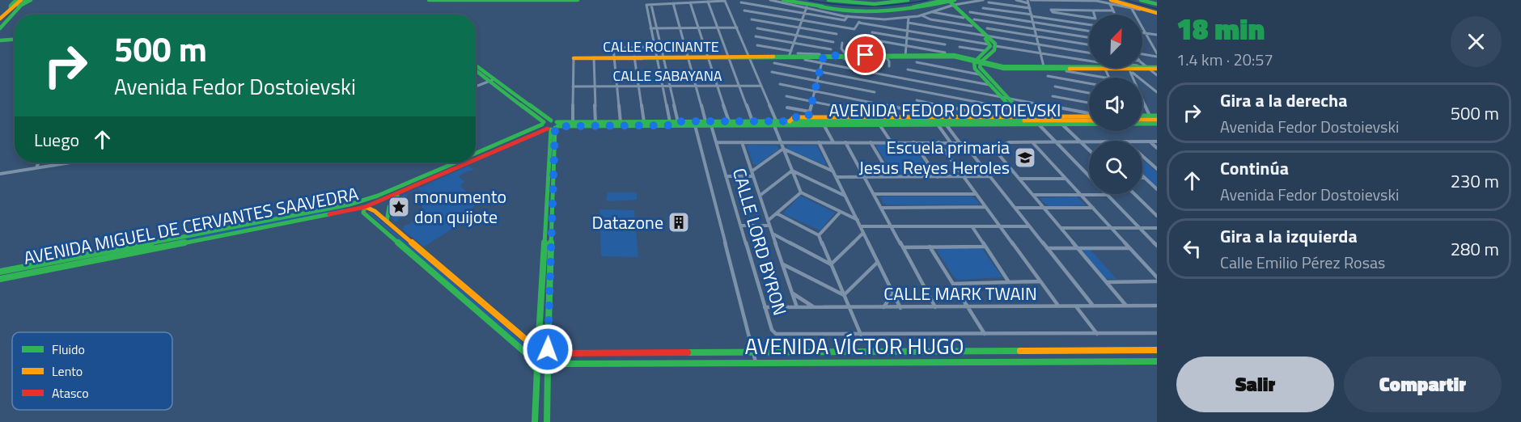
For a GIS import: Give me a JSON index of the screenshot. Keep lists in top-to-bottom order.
{
  "streets": {
    "main road": [
      "CALLE ROCINANTE",
      "AVENIDA FEDOR DOSTOIEVSKI",
      "AVENIDA MIGUEL DE CERVANTES SAAVEDRA",
      "AVENIDA VÍCTOR HUGO"
    ],
    "street": ["CALLE SABAYANA", "CALLE LORD BYRON", "CALLE MARK TWAIN"]
  },
  "crossings": [
    ["CALLE ROCINANTE", "CALLE LORD BYRON"],
    ["CALLE SABAYANA", "CALLE LORD BYRON"],
    ["AVENIDA FEDOR DOSTOIEVSKI", "AVENIDA MIGUEL DE CERVANTES SAAVEDRA"],
    ["AVENIDA FEDOR DOSTOIEVSKI", "CALLE LORD BYRON"],
    ["CALLE LORD BYRON", "CALLE MARK TWAIN"]
  ],
  "places": {
    "school or university": ["Escuela primaria Jesus Reyes Heroles"],
    "place": ["monumento don quijote"],
    "building": ["Datazone"]
  },
  "legend": ["Fluido", "Lento", "Atasco"],
  "north": "top right",
  "page": {
    "heading": ["18 min", "1.4 km · 20:57"],
    "turn": ["500 m", "Avenida Fedor Dostoievski"],
    "list": [
      {
        "name": "Gira a la derecha",
        "note": "Avenida Fedor Dostoievski",
        "value": "500 m"
      },
      {
        "name": "Continúa",
        "note": "Avenida Fedor Dostoievski",
        "value": "230 m"
      },
      {
        "name": "Gira a la izquierda",
        "note": "Calle Emilio Pérez Rosas",
        "value": "280 m"
      }
    ],
    "then": "Luego",
    "buttons": ["Salir", "Compartir"]
  }
}
